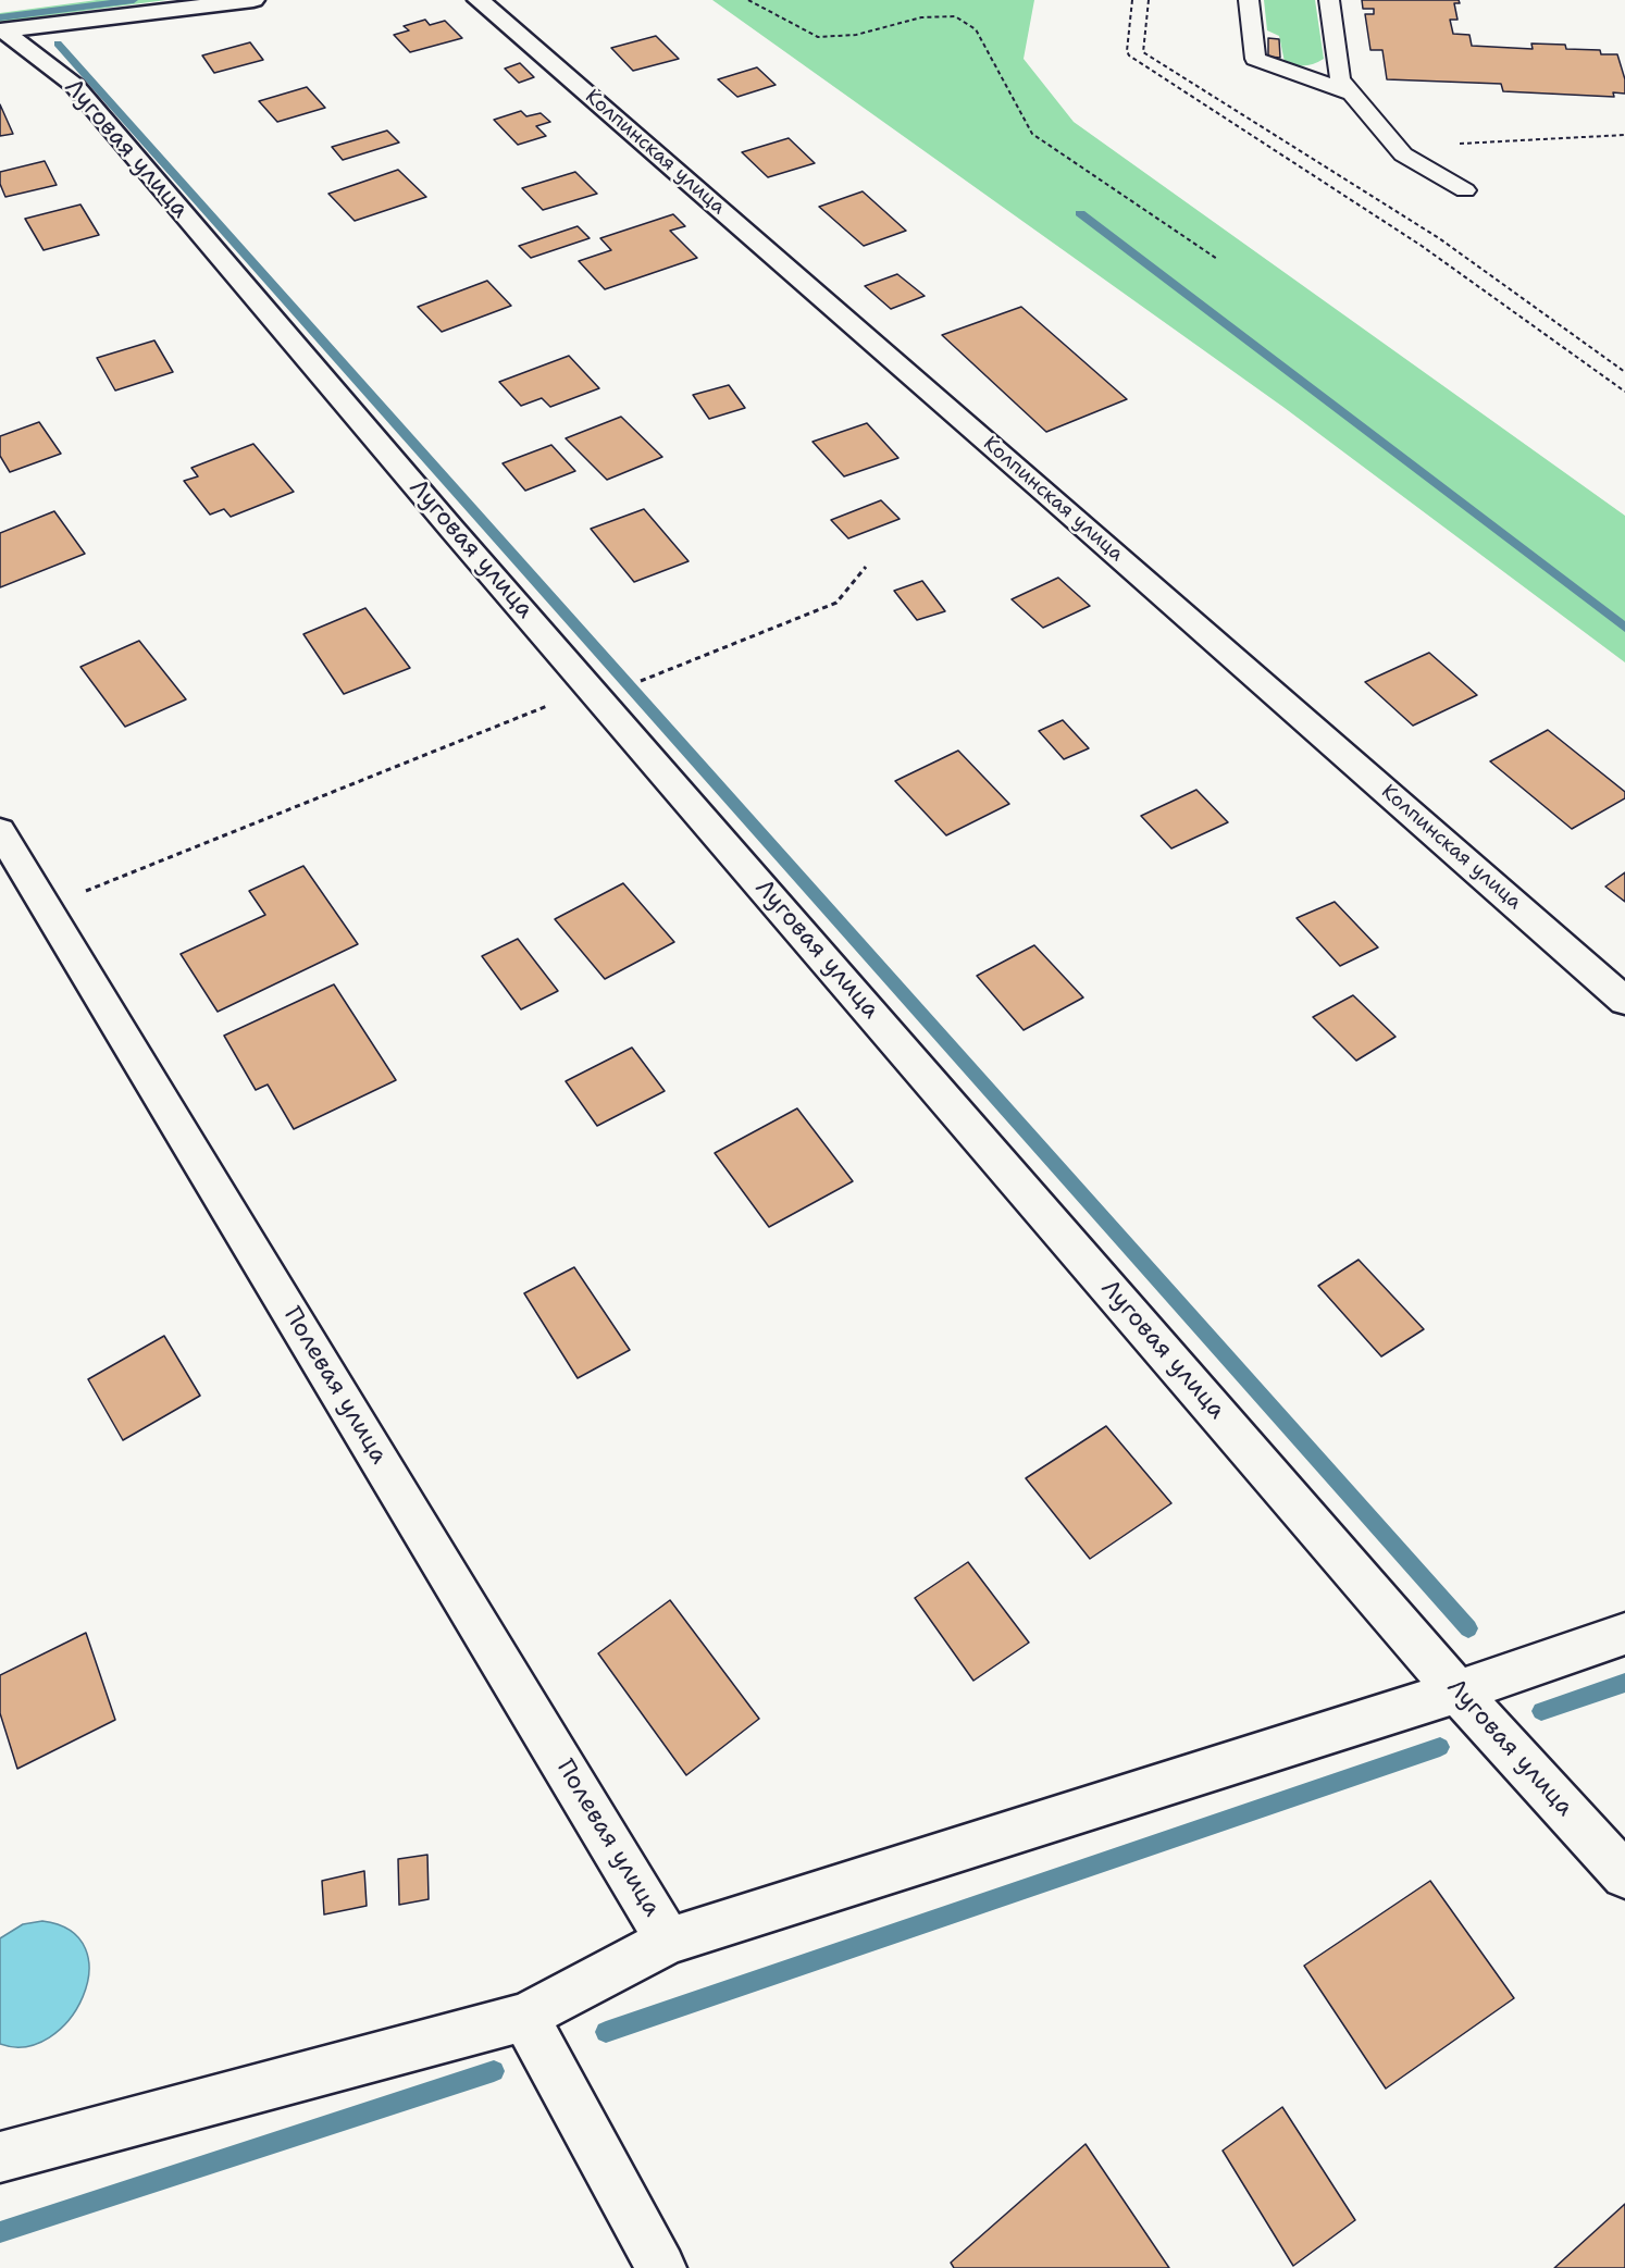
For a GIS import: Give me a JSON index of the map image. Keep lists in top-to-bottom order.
{
  "streets": {
    "street": ["Луговая улица", "Колпинская улица", "Полевая улица"]
  }
}
